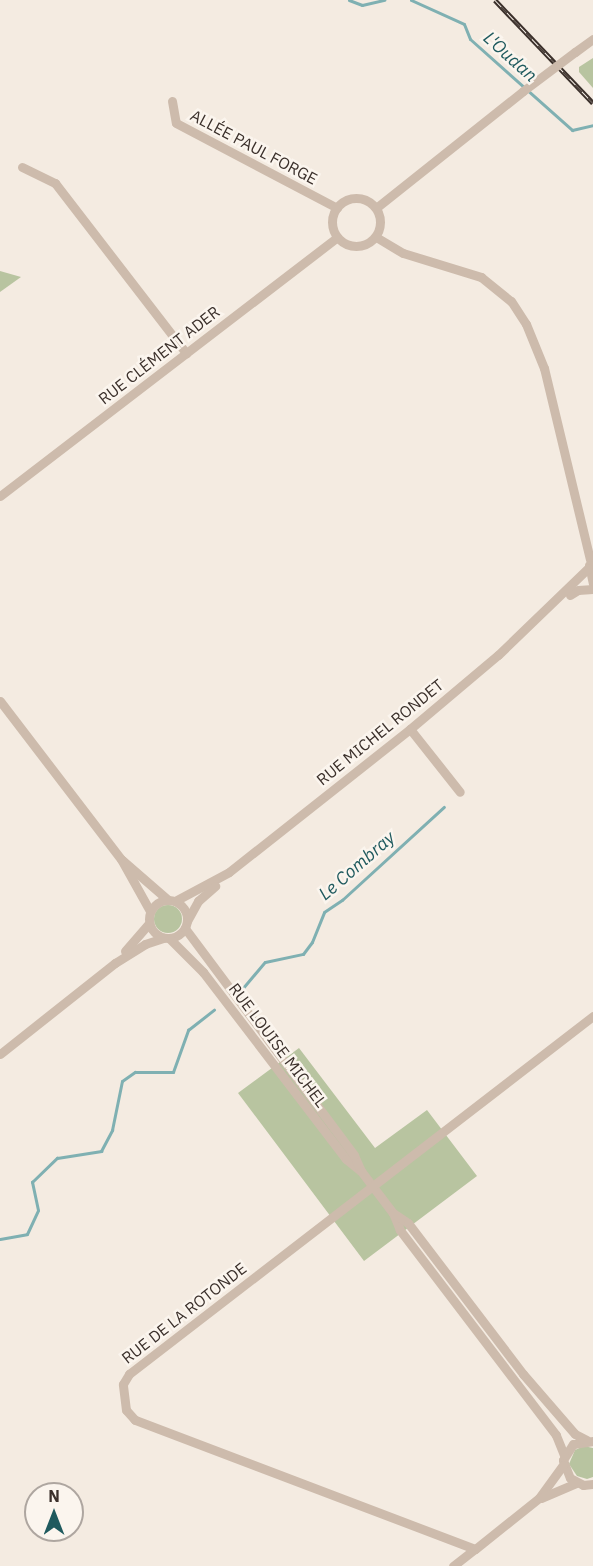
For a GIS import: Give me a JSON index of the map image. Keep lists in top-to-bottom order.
{
  "streets": {
    "street": [
      "ALLÉE PAUL FORGE",
      "RUE CLÉMENT ADER",
      "RUE MICHEL RONDET",
      "RUE LOUISE MICHEL",
      "RUE DE LA ROTONDE"
    ]
  },
  "crossings": [
    ["ALLÉE PAUL FORGE", "RUE CLÉMENT ADER"],
    ["RUE MICHEL RONDET", "RUE LOUISE MICHEL"],
    ["RUE LOUISE MICHEL", "RUE DE LA ROTONDE"]
  ],
  "water": ["L'Oudan", "Le Combray"],
  "north": "top"
}
